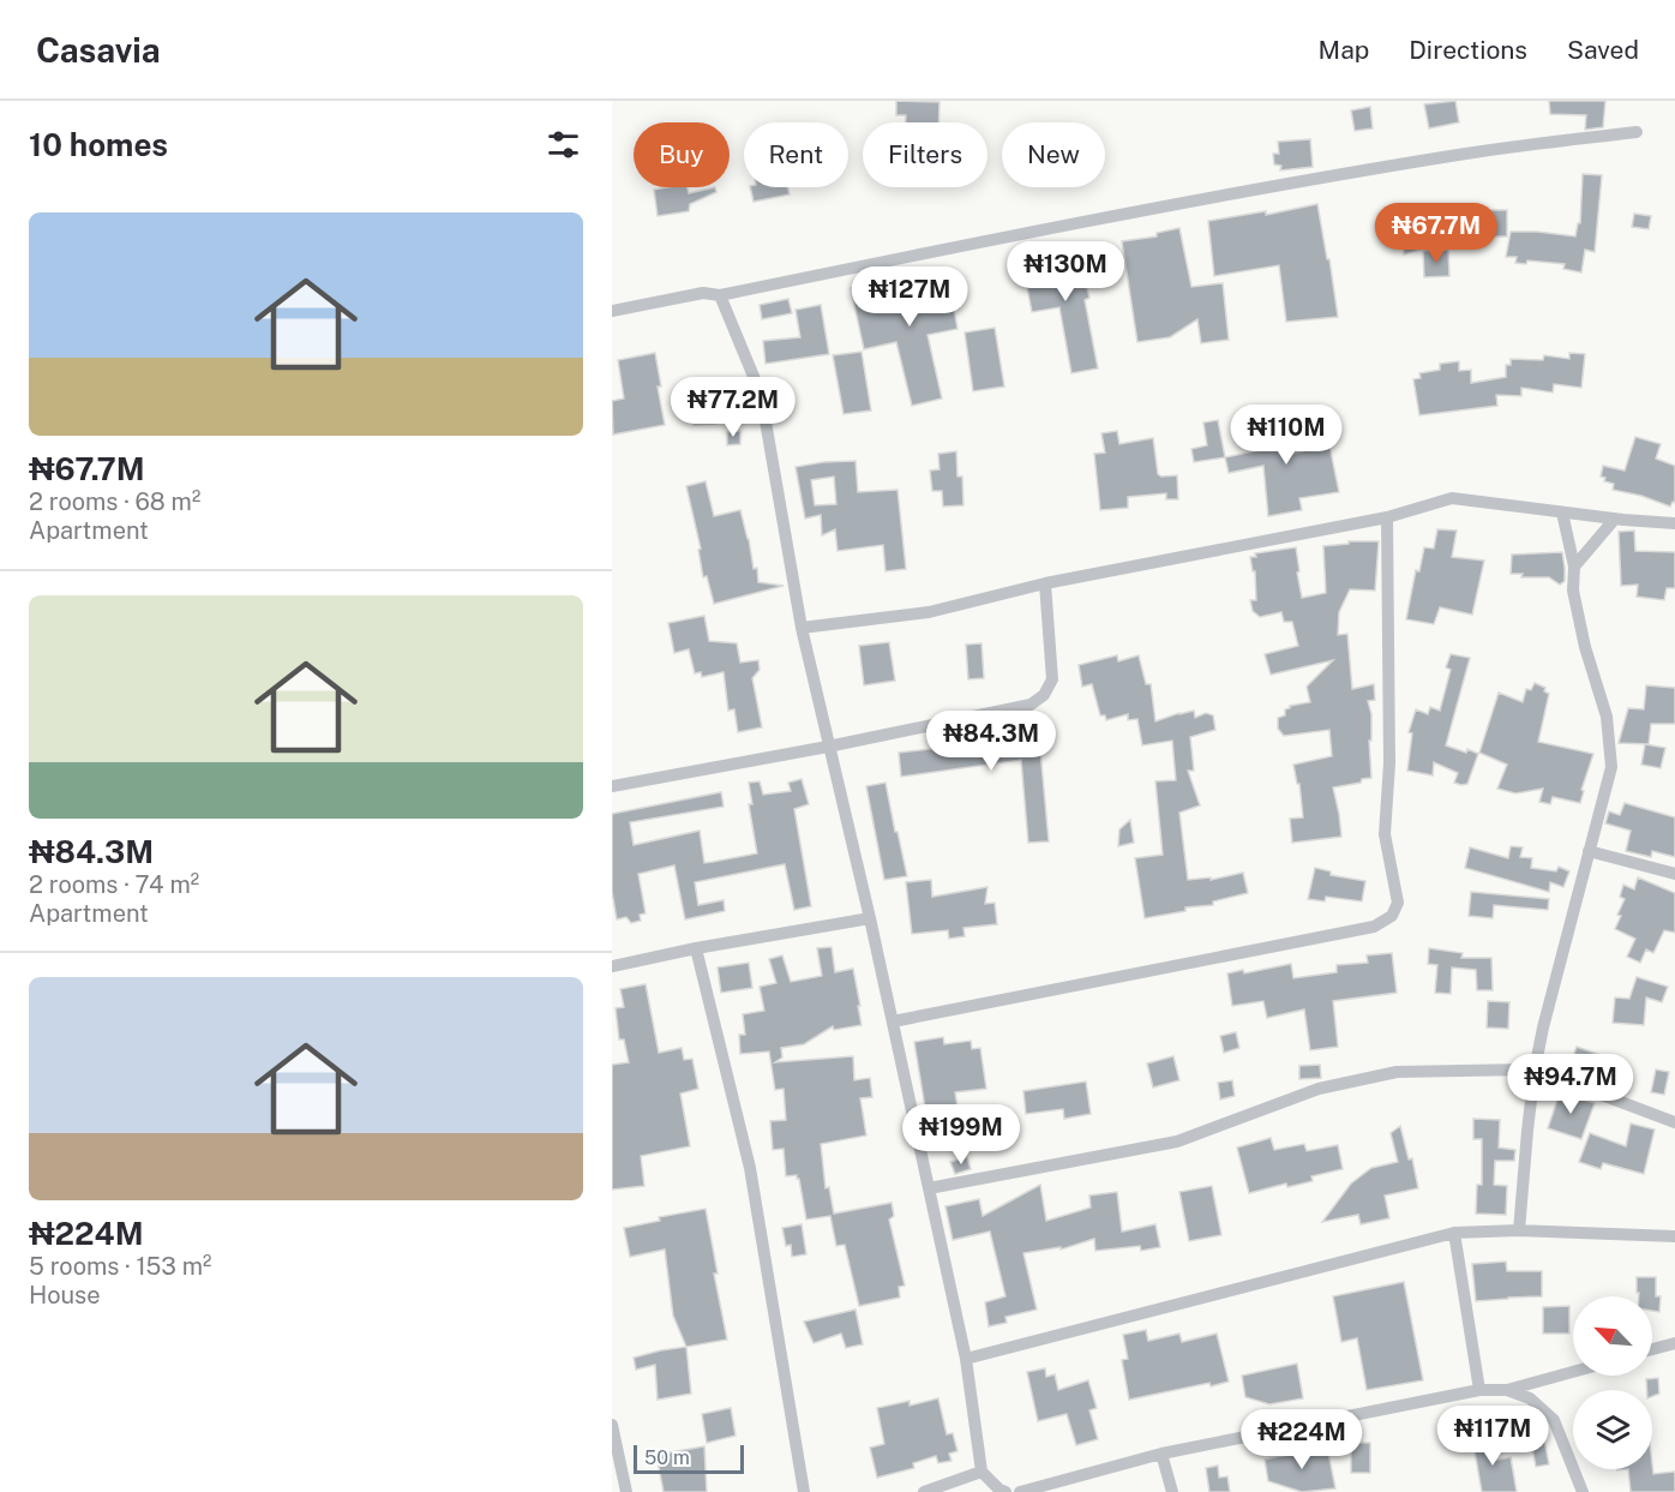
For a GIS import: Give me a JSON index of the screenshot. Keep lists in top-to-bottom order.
{
  "scale_bar": "50 m",
  "north": "top left",
  "page": {
    "header": "Casavia",
    "nav": ["Map", "Directions", "Saved"],
    "heading": "10 homes",
    "chip": [
      "Buy",
      "Rent",
      "Filters",
      "New"
    ],
    "list": [
      {
        "name": "₦67.7M",
        "note": "2 rooms · 68 m² · Apartment"
      },
      {
        "name": "₦84.3M",
        "note": "2 rooms · 74 m² · Apartment"
      },
      {
        "name": "₦224M",
        "note": "5 rooms · 153 m² · House"
      }
    ],
    "price": [
      "₦67.7M",
      "₦130M",
      "₦127M",
      "₦77.2M",
      "₦110M",
      "₦84.3M",
      "₦94.7M",
      "₦199M",
      "₦117M",
      "₦224M"
    ],
    "scale": "50 m"
  }
}
